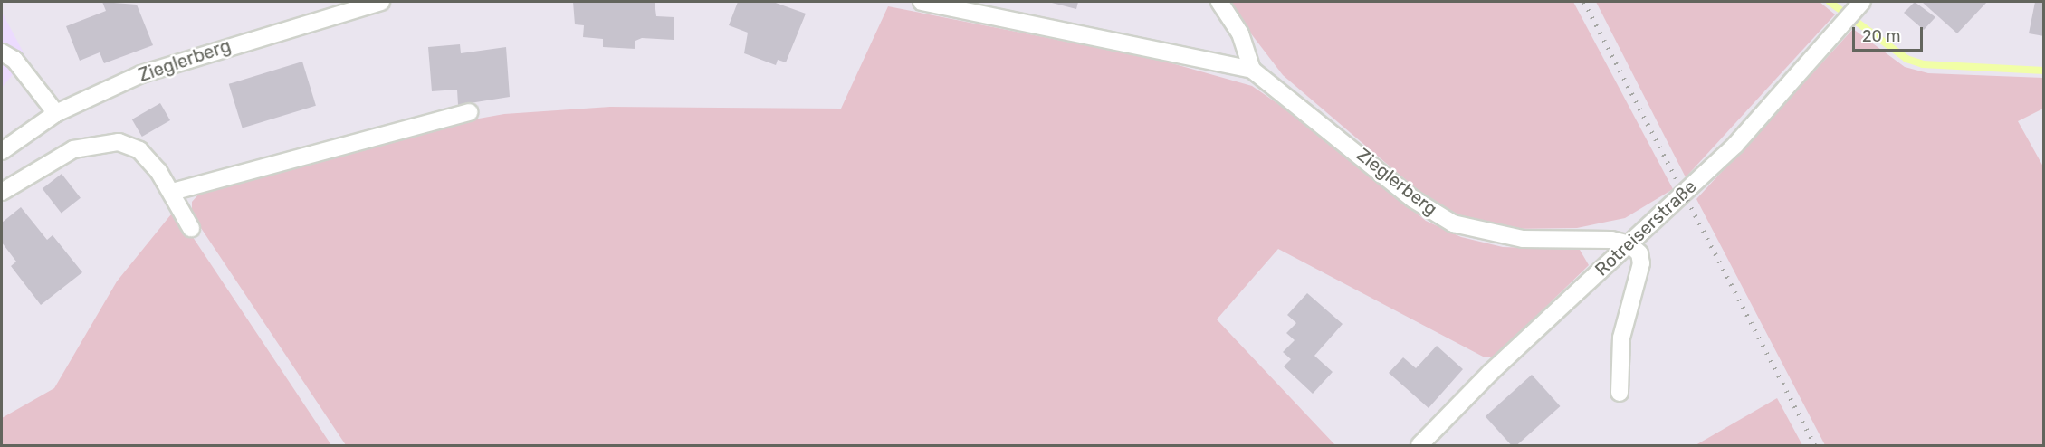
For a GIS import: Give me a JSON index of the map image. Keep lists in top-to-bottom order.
{
  "streets": {
    "street": ["Zieglerberg", "Rotreiserstraße"]
  },
  "crossings": [
    ["Zieglerberg", "Rotreiserstraße"]
  ],
  "scale_bar": "20 m"
}
